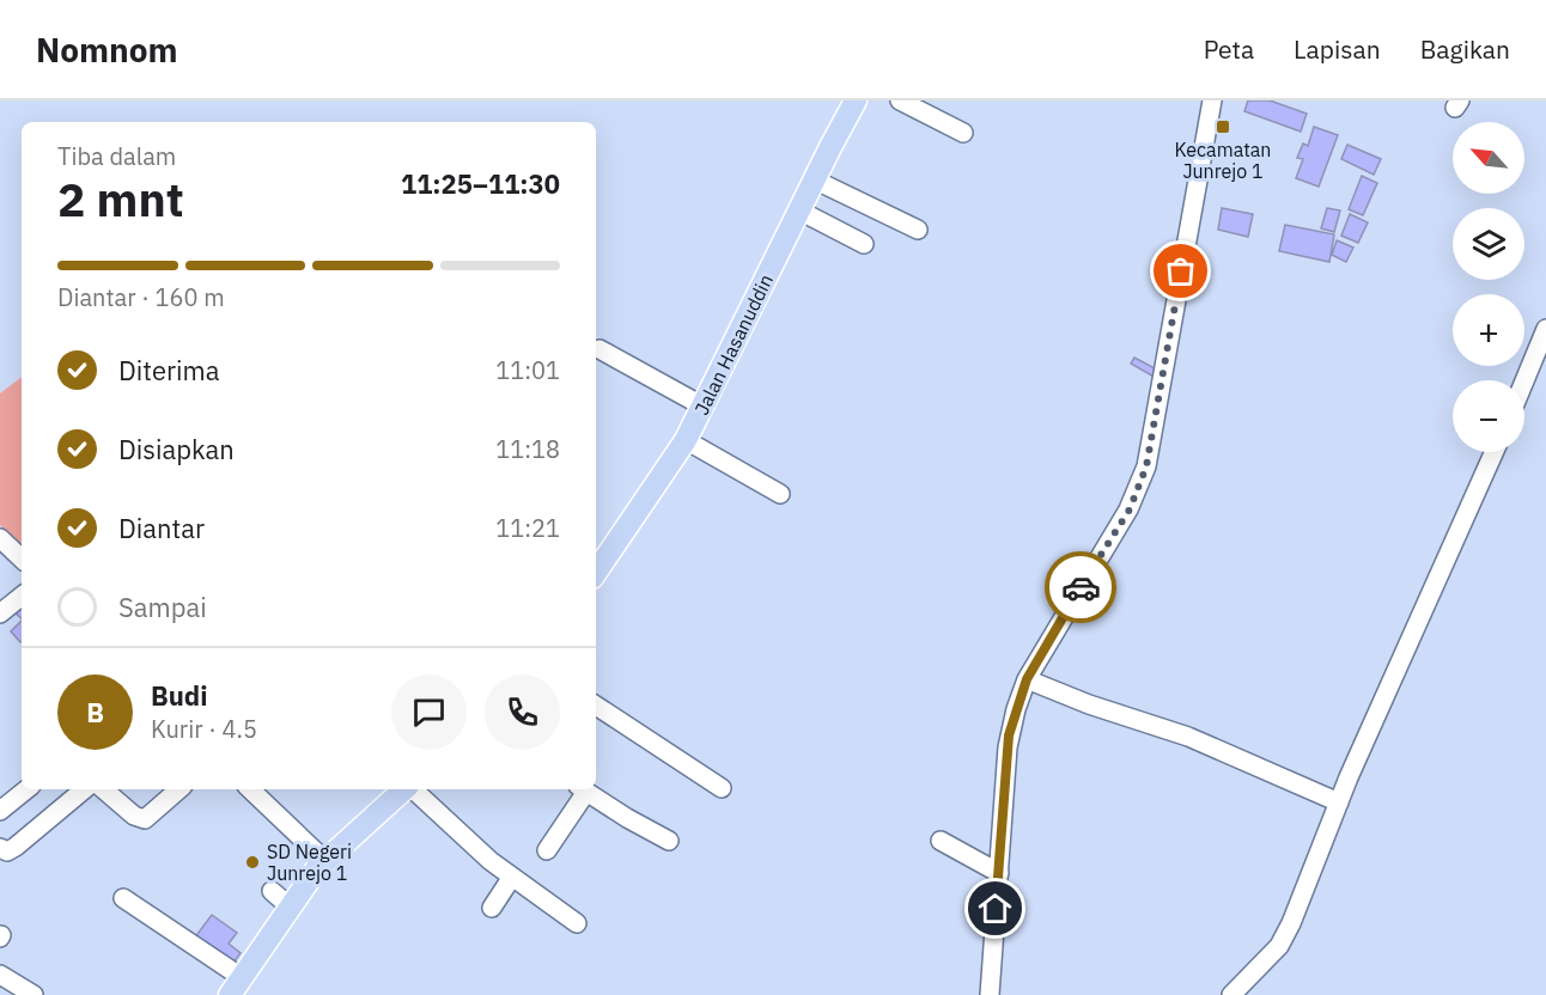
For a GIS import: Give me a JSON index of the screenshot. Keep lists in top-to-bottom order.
{
  "streets": {
    "main road": ["Jalan Hasanuddin"]
  },
  "places": {
    "transit": ["Kecamatan Junrejo 1"],
    "other": ["SD Negeri Junrejo 1"]
  },
  "north": "top left",
  "page": {
    "header": "Nomnom",
    "nav": ["Peta", "Lapisan", "Bagikan"],
    "map_buttons": ["+", "−"],
    "heading": ["2 mnt", "Tiba dalam", "11:25–11:30"],
    "panel": ["Budi", "Kurir · 4.5"],
    "bar": "Diantar · 160 m",
    "list": [
      ["Diterima", "11:01"],
      ["Disiapkan", "11:18"],
      ["Diantar", "11:21"],
      "Sampai"
    ],
    "round": "B"
  }
}
